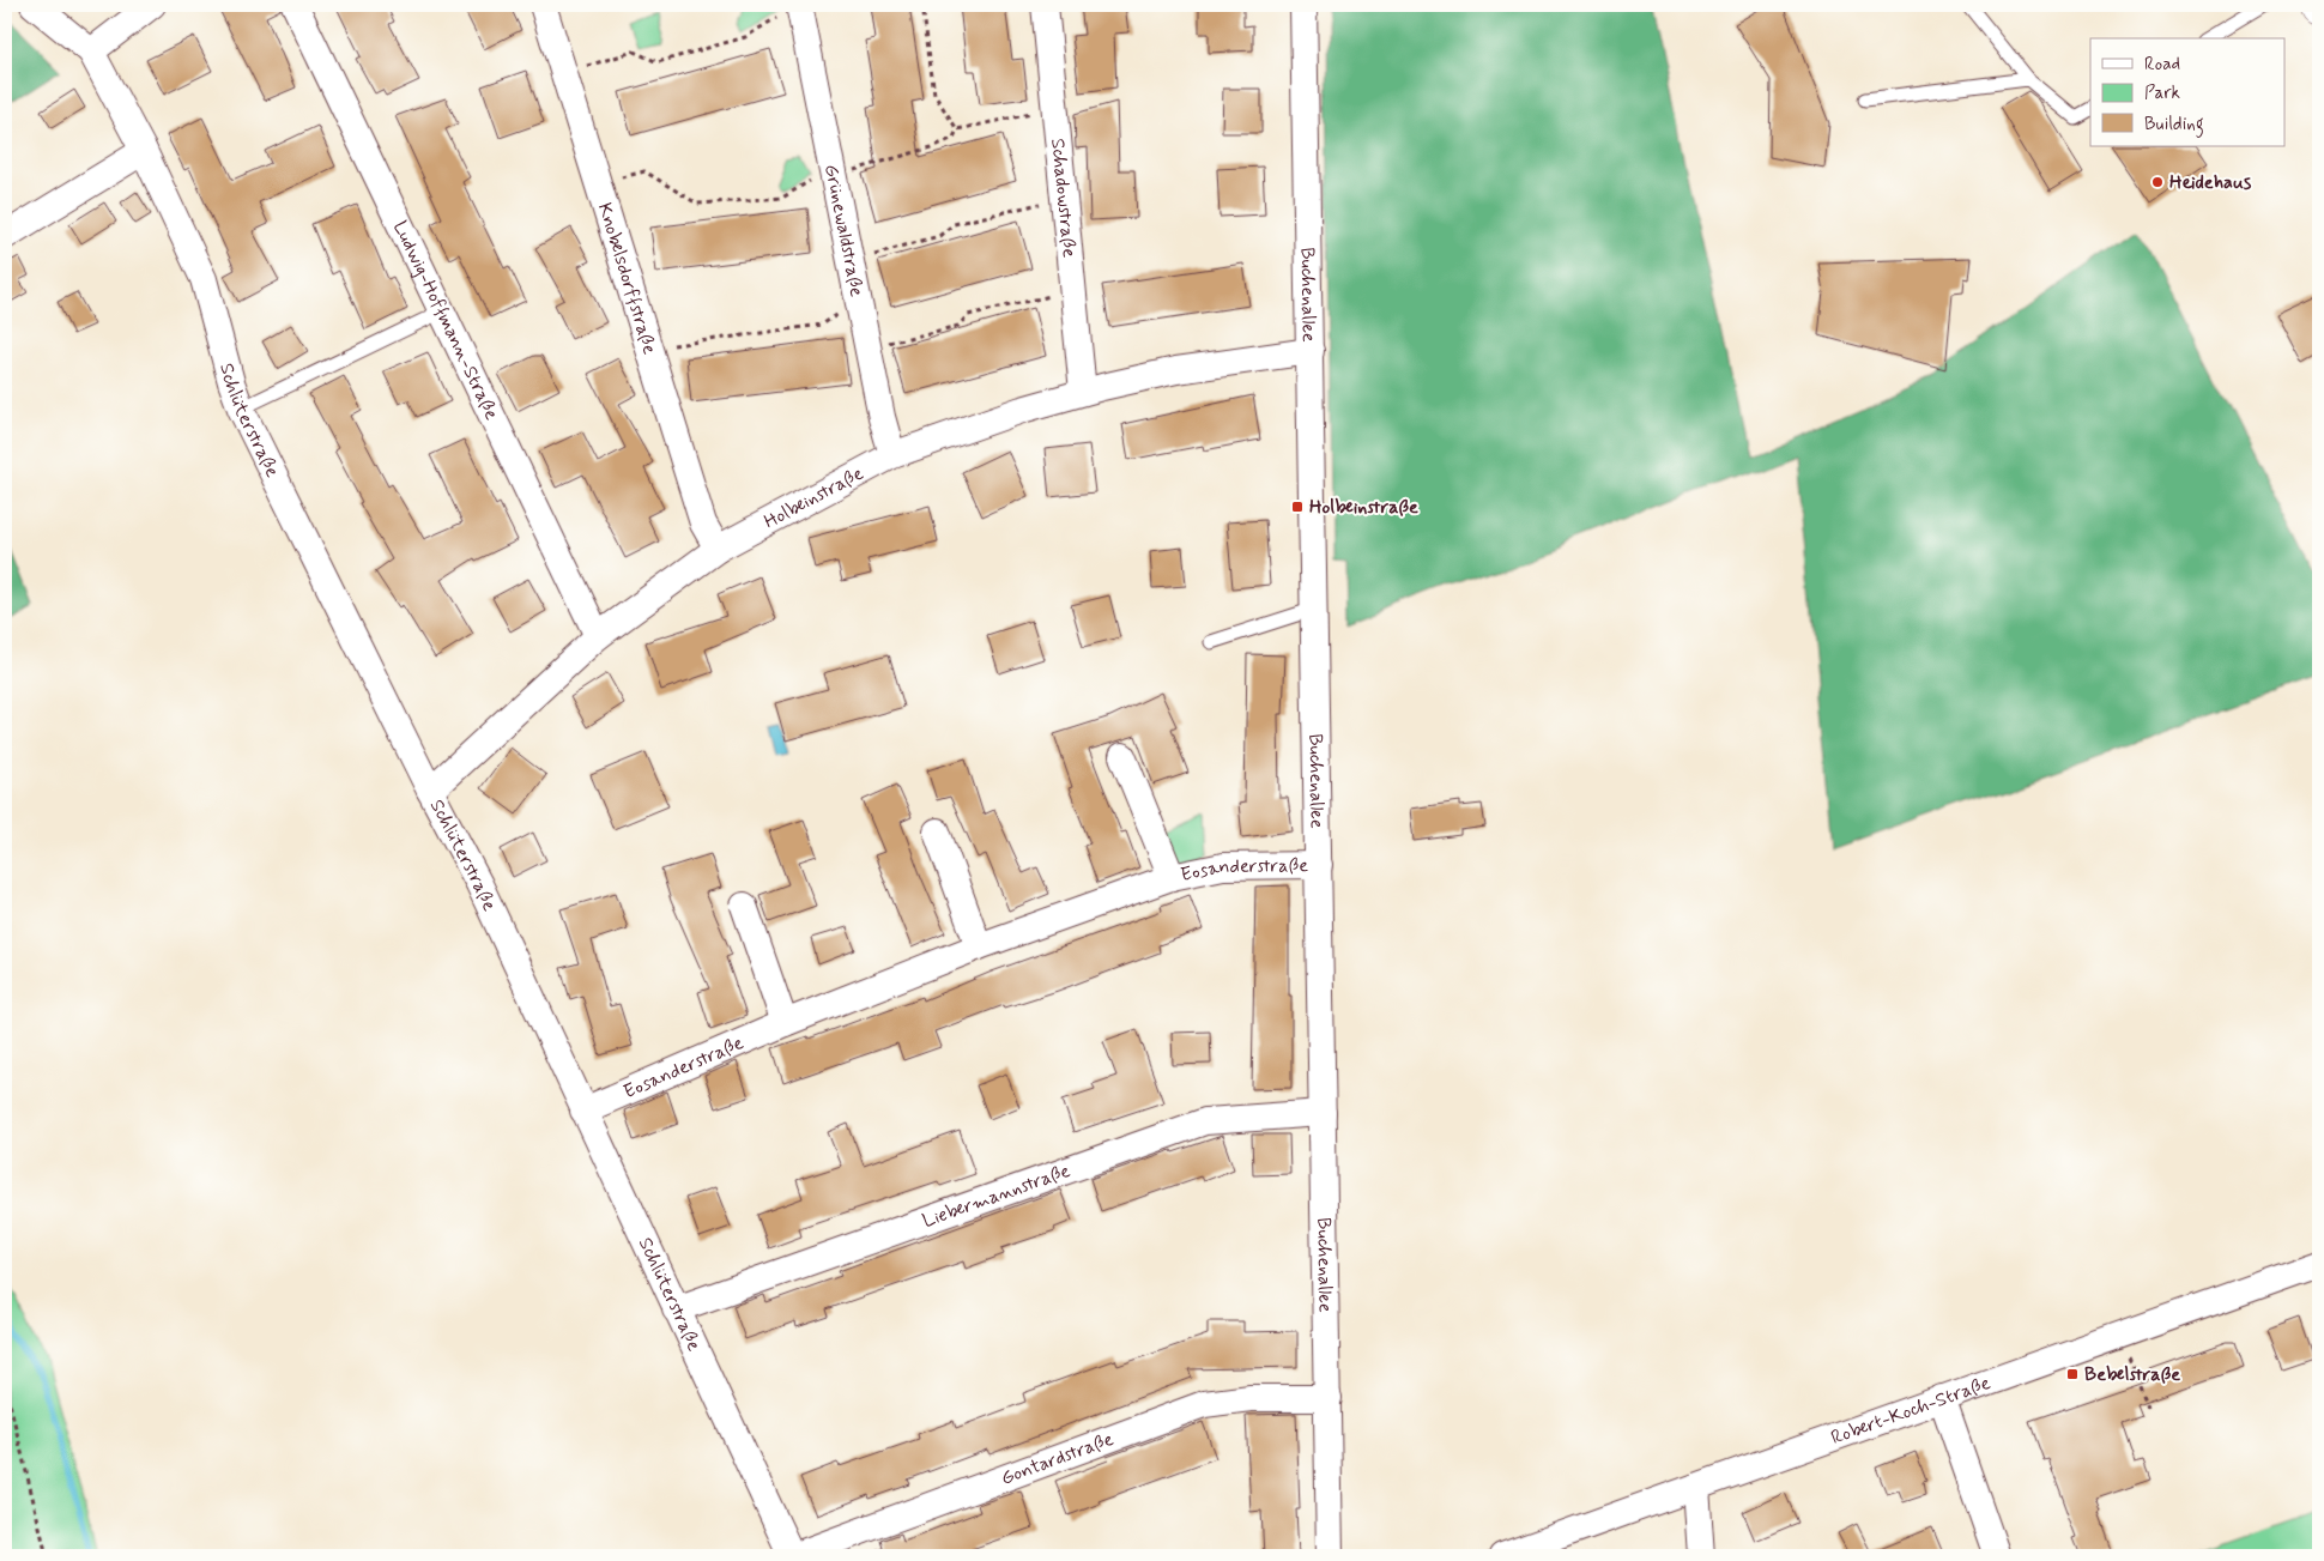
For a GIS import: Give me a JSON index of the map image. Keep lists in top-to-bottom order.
{
  "streets": {
    "street": [
      "Schadowstraße",
      "Grünewaldstraße",
      "Knobelsdorffstraße",
      "Buchenallee",
      "Ludwig-Hoffmann-Straße",
      "Schlüterstraße",
      "Holbeinstraße",
      "Eosanderstraße",
      "Liebermannstraße",
      "Robert-Koch-Straße",
      "Gontardstraße"
    ]
  },
  "crossings": [
    ["Schadowstraße", "Holbeinstraße"],
    ["Grünewaldstraße", "Holbeinstraße"],
    ["Knobelsdorffstraße", "Holbeinstraße"],
    ["Buchenallee", "Holbeinstraße"],
    ["Buchenallee", "Eosanderstraße"],
    ["Buchenallee", "Liebermannstraße"],
    ["Buchenallee", "Gontardstraße"],
    ["Ludwig-Hoffmann-Straße", "Holbeinstraße"],
    ["Schlüterstraße", "Holbeinstraße"],
    ["Schlüterstraße", "Eosanderstraße"],
    ["Schlüterstraße", "Liebermannstraße"],
    ["Schlüterstraße", "Gontardstraße"]
  ],
  "places": {
    "other": ["Heidehaus"],
    "transit": ["Holbeinstraße", "Bebelstraße"]
  },
  "legend": ["Road", "Park", "Building"]
}
